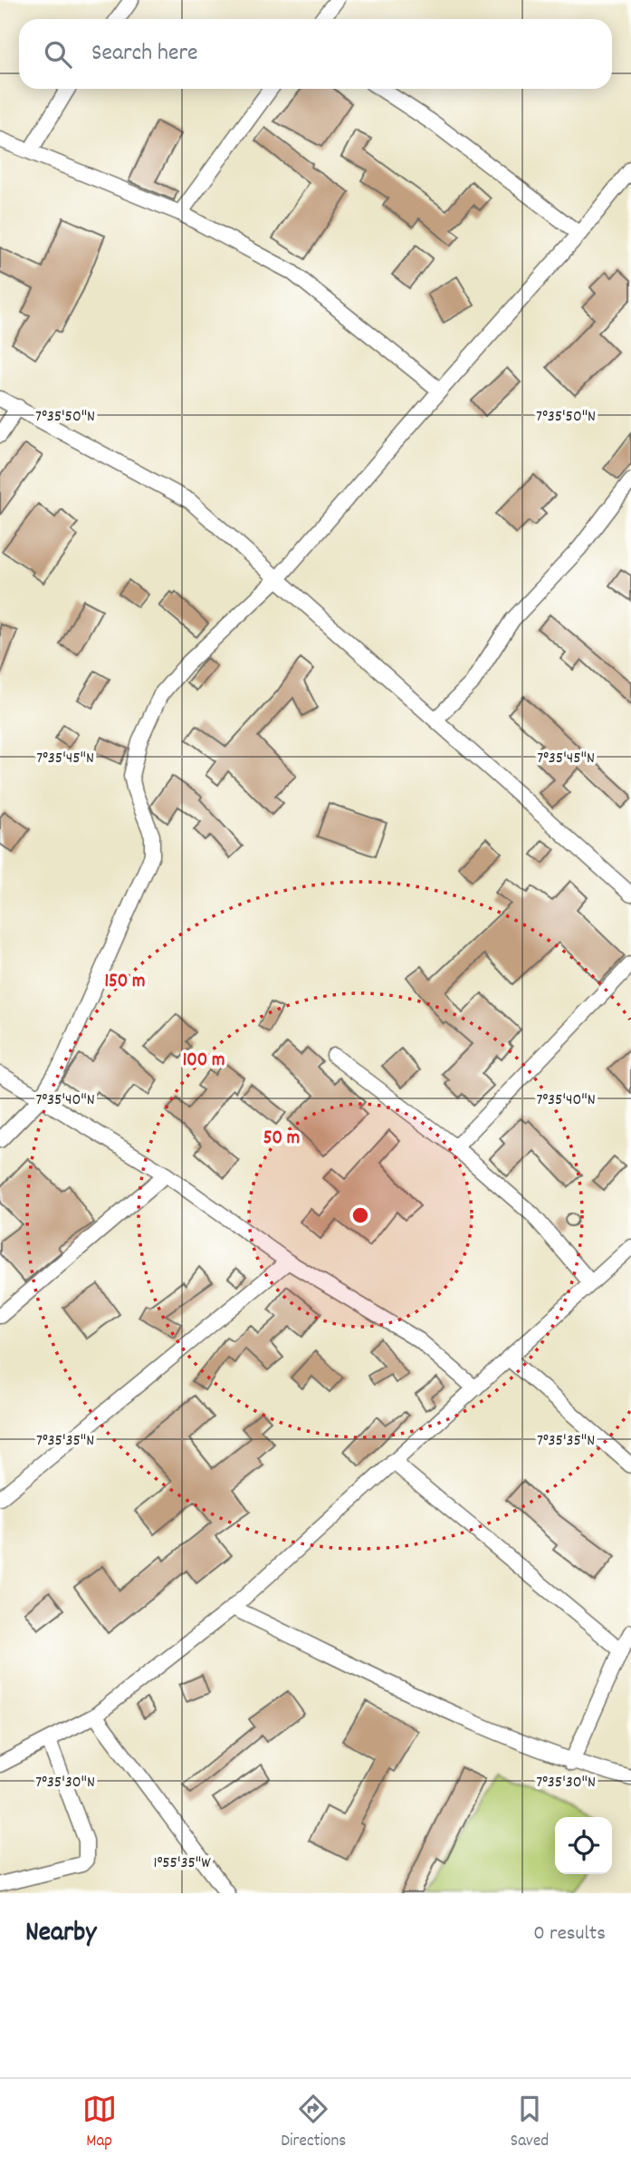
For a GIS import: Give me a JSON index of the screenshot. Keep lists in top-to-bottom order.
{
  "page": {
    "search": "Search here",
    "heading": ["Nearby", "0 results"],
    "nav": ["Map", "Directions", "Saved"]
  },
  "coordinates": [
    "7°35'50\"N",
    "7°35'45\"N",
    "7°35'40\"N",
    "7°35'35\"N",
    "7°35'30\"N",
    "1°55'35\"W"
  ],
  "rings": ["150 m", "100 m", "50 m"]
}
